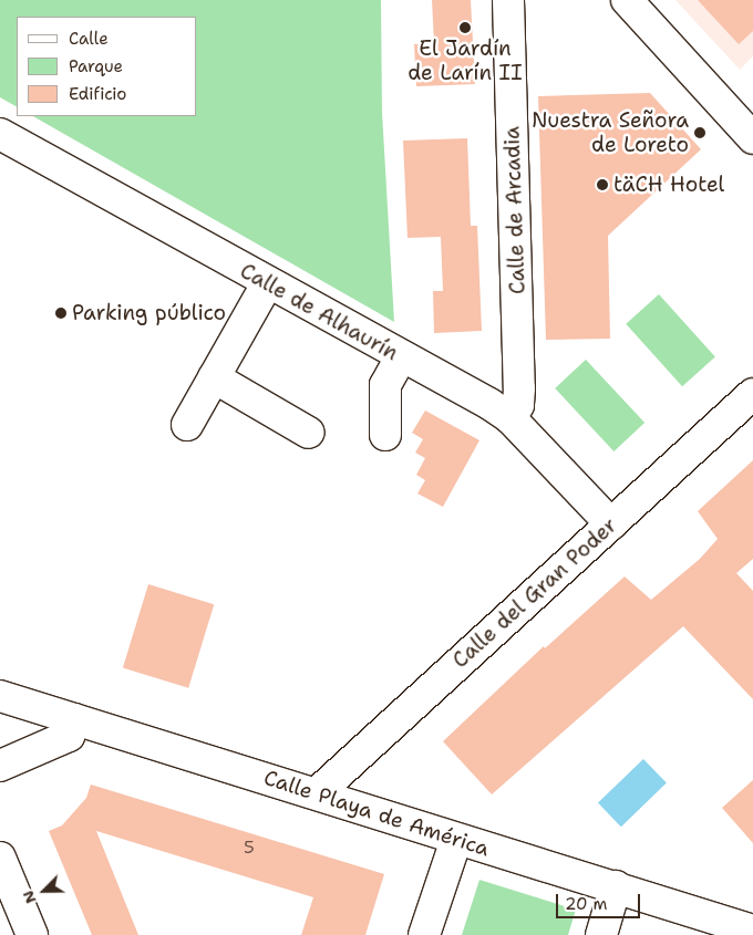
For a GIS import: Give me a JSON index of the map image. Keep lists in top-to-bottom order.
{
  "streets": {
    "street": [
      "Calle de Arcadia",
      "Calle de Alhaurín",
      "Calle del Gran Poder",
      "Calle Playa de América"
    ]
  },
  "crossings": [
    ["Calle de Arcadia", "Calle de Alhaurín"],
    ["Calle de Alhaurín", "Calle del Gran Poder"],
    ["Calle del Gran Poder", "Calle Playa de América"]
  ],
  "places": [
    "El Jardín de Larín II",
    "Nuestra Señora de Loreto",
    "täCH Hotel",
    "Parking público"
  ],
  "house_numbers": ["5"],
  "legend": ["Calle", "Parque", "Edificio"],
  "scale_bar": "20 m",
  "north": "bottom left"
}
